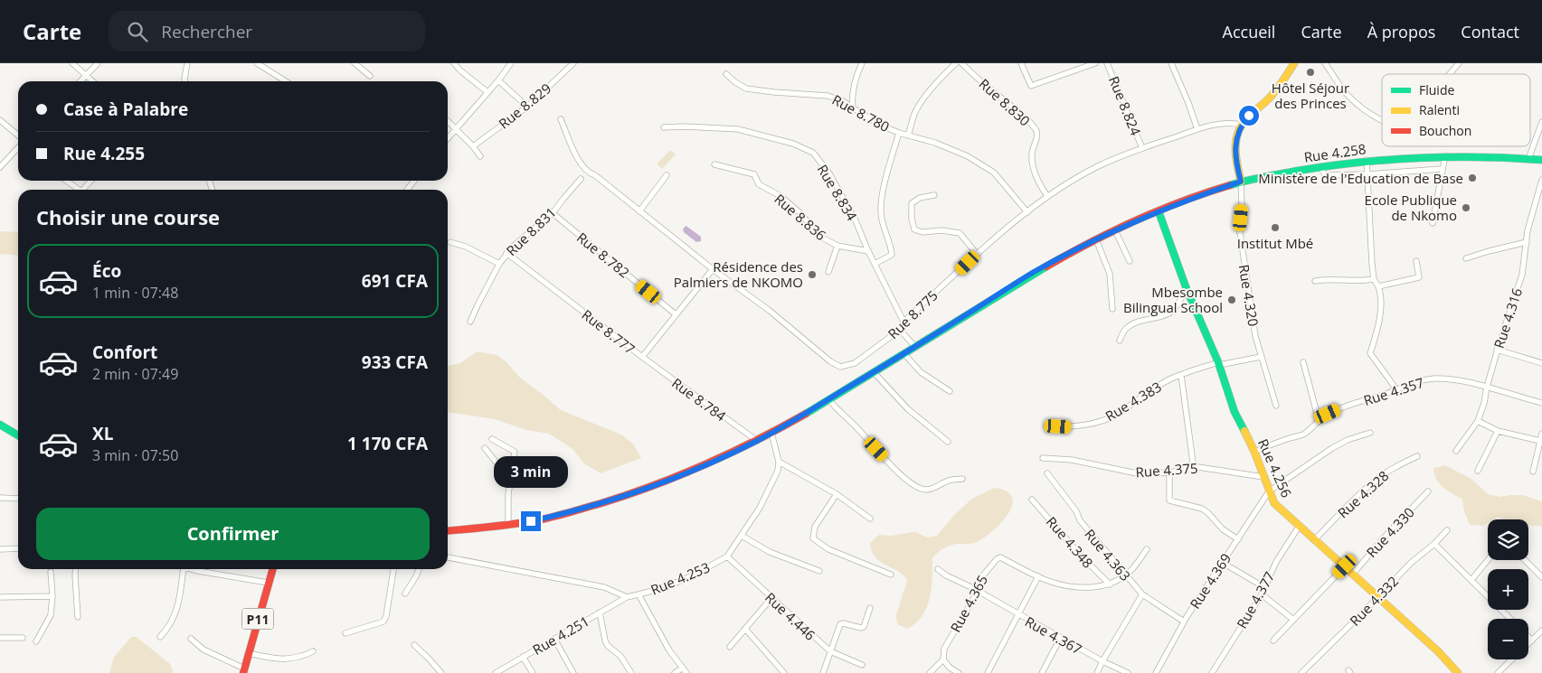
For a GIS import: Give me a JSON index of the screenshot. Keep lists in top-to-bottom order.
{
  "streets": {
    "main road": ["Rue 4.258", "Rue 4.256", "P11"],
    "street": [
      "Rue 8.830",
      "Rue 8.829",
      "Rue 8.824",
      "Rue 8.780",
      "Rue 8.834",
      "Rue 8.836",
      "Rue 8.831",
      "Rue 8.782",
      "Rue 4.320",
      "Rue 8.775",
      "Rue 4.316",
      "Rue 8.777",
      "Rue 4.357",
      "Rue 8.784",
      "Rue 4.383",
      "Rue 4.375",
      "Rue 4.328",
      "Rue 4.330",
      "Rue 4.348",
      "Rue 4.363",
      "Rue 4.253",
      "Rue 4.369",
      "Rue 4.377",
      "Rue 4.332",
      "Rue 4.365",
      "Rue 4.446",
      "Rue 4.251",
      "Rue 4.367"
    ]
  },
  "crossings": [
    ["Rue 8.830", "Rue 8.775"],
    ["Rue 8.824", "Rue 8.775"],
    ["Rue 8.780", "Rue 8.775"],
    ["Rue 4.258", "Rue 4.320"],
    ["Rue 4.258", "Rue 8.784"],
    ["Rue 4.258", "Rue 4.256"],
    ["Rue 8.834", "Rue 8.836"],
    ["Rue 8.834", "Rue 8.775"],
    ["Rue 8.831", "Rue 8.782"],
    ["Rue 8.831", "Rue 8.777"],
    ["Rue 8.782", "Rue 8.777"],
    ["Rue 4.320", "Rue 4.383"],
    ["Rue 8.775", "Rue 8.777"],
    ["Rue 4.316", "Rue 4.357"],
    ["Rue 8.777", "Rue 8.784"],
    ["Rue 4.357", "Rue 4.256"],
    ["Rue 4.383", "Rue 4.256"],
    ["Rue 4.256", "Rue 4.375"],
    ["Rue 4.256", "Rue 4.328"],
    ["Rue 4.256", "Rue 4.330"],
    ["Rue 4.256", "Rue 4.369"],
    ["Rue 4.256", "Rue 4.377"],
    ["Rue 4.256", "Rue 4.332"],
    ["Rue 4.348", "Rue 4.365"],
    ["Rue 4.363", "Rue 4.369"],
    ["Rue 4.363", "Rue 4.365"],
    ["Rue 4.253", "Rue 4.446"],
    ["Rue 4.253", "Rue 4.251"],
    ["Rue 4.365", "Rue 4.367"]
  ],
  "places": [
    "Hôtel Séjour des Princes",
    "Ministère de l'Education de Base",
    "Ecole Publique de Nkomo",
    "Institut Mbé",
    "Résidence des Palmiers de NKOMO",
    "Mbesombe Bilingual School"
  ],
  "legend": ["Fluide", "Ralenti", "Bouchon"],
  "page": {
    "header": "Carte",
    "search": "Rechercher",
    "nav": [
      "Accueil",
      "Carte",
      "À propos",
      "Contact"
    ],
    "banner": ["Case à Palabre", "Rue 4.255"],
    "heading": "Choisir une course",
    "list": [
      {
        "name": "Éco",
        "note": "1 min · 07:48",
        "value": "691 CFA"
      },
      {
        "name": "Confort",
        "note": "2 min · 07:49",
        "value": "933 CFA"
      },
      {
        "name": "XL",
        "note": "3 min · 07:50",
        "value": "1 170 CFA"
      }
    ],
    "bubble": "3 min",
    "buttons": "Confirmer",
    "map_buttons": ["+", "−"]
  }
}
